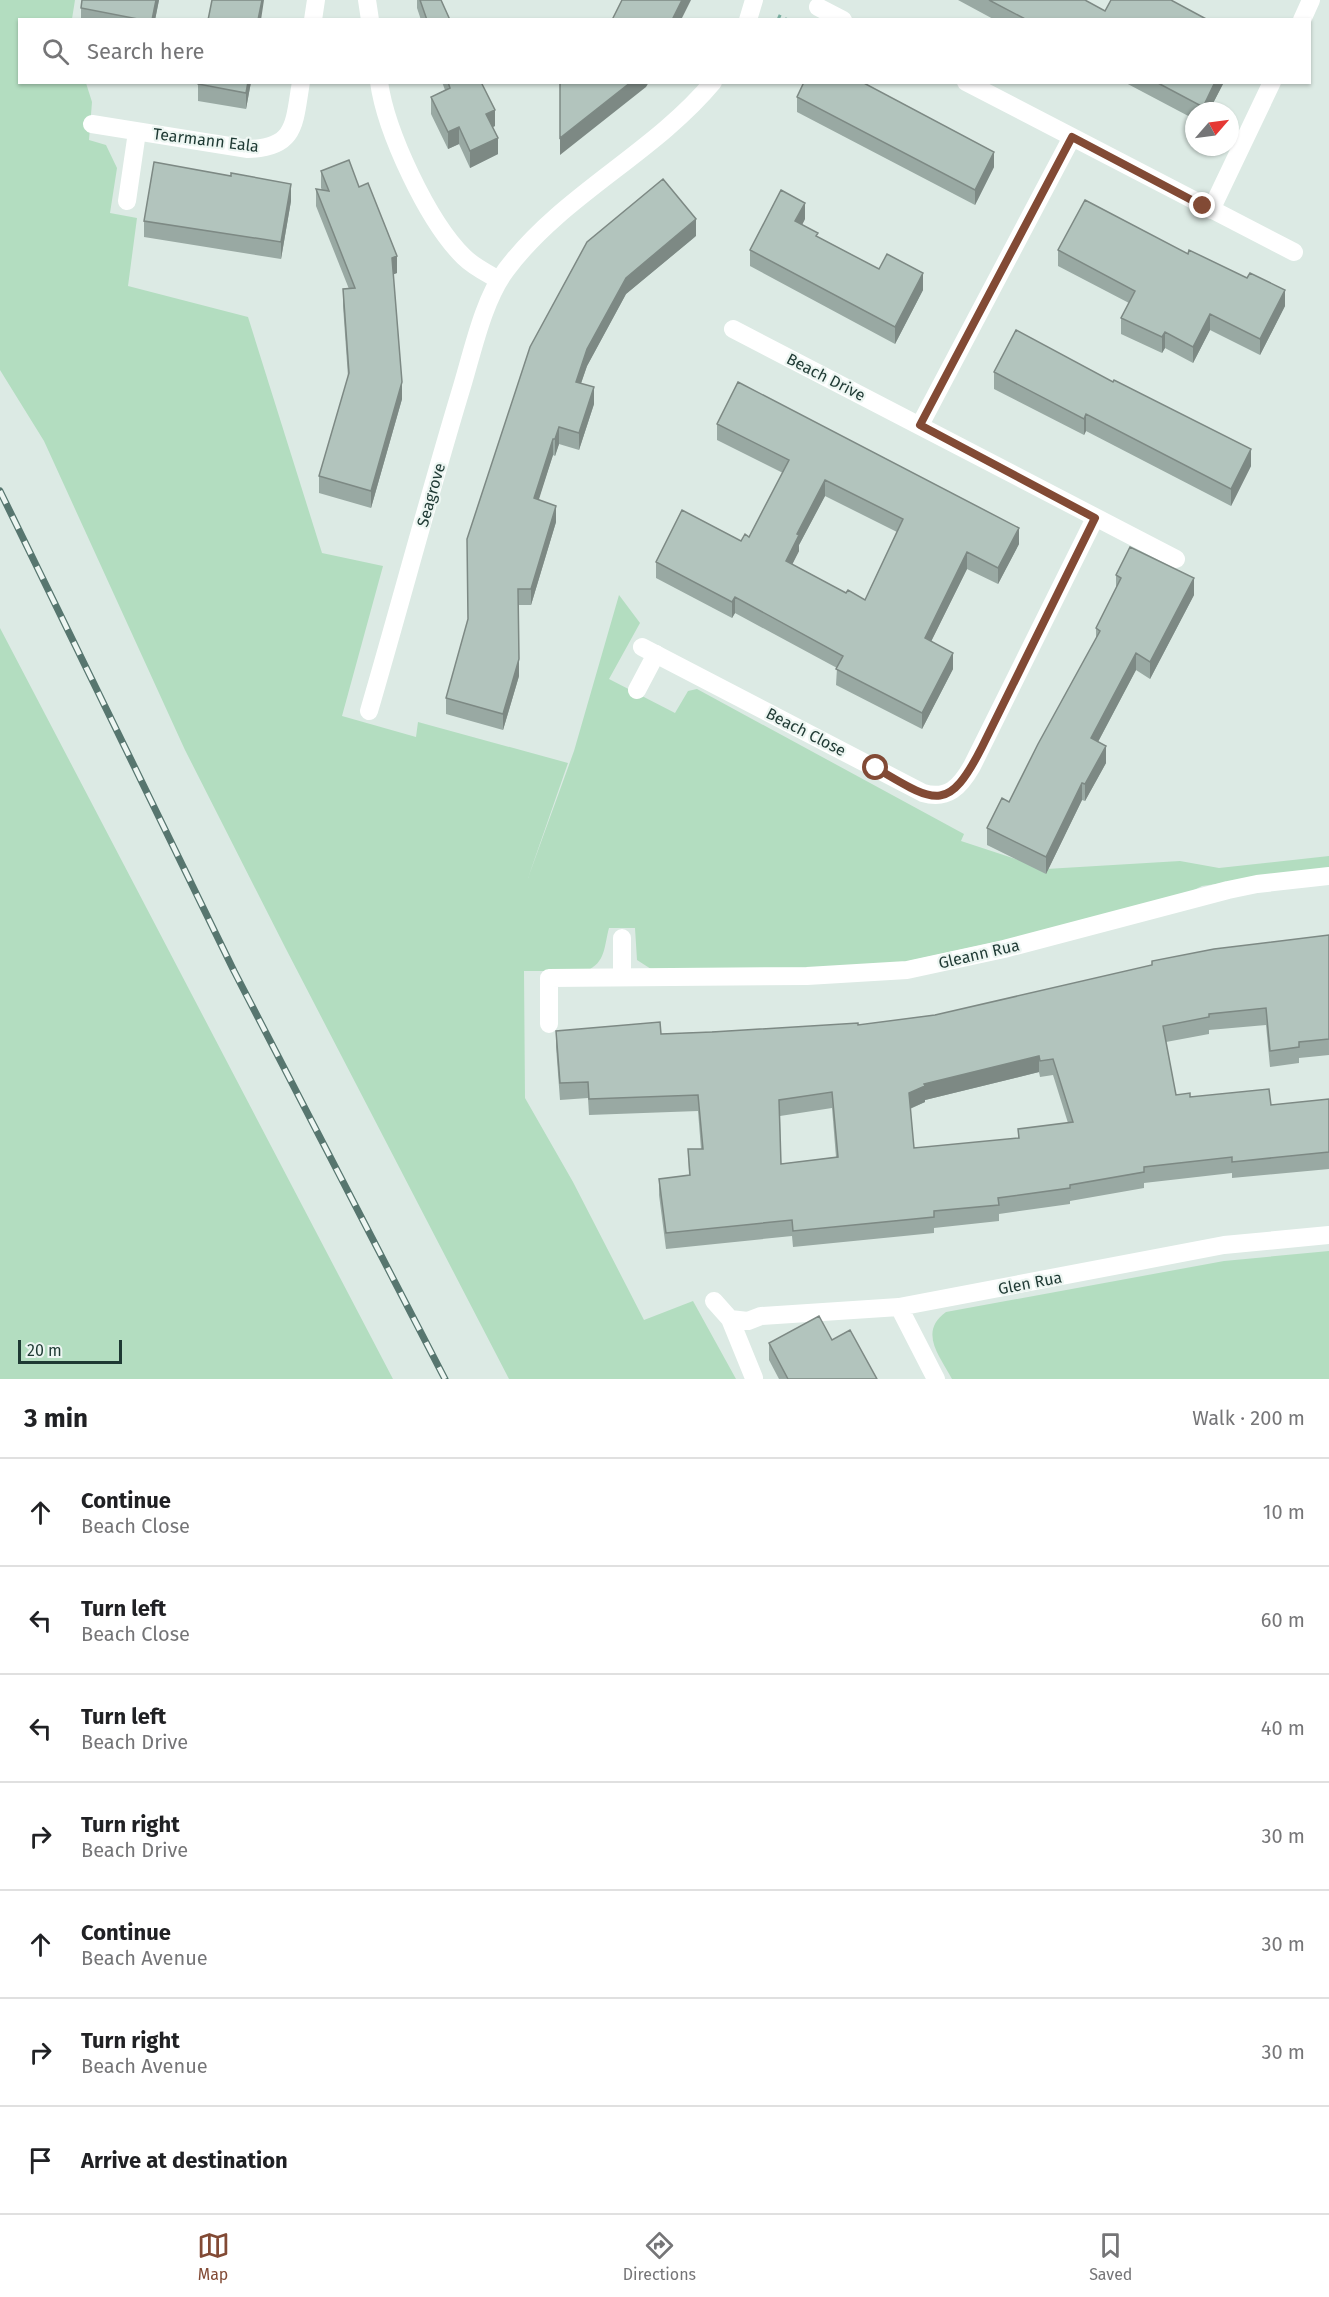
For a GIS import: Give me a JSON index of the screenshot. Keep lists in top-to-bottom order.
{
  "streets": {
    "street": [
      "Tearmann Eala",
      "Beach Drive",
      "Seagrove",
      "Beach Close",
      "Gleann Rua",
      "Glen Rua"
    ]
  },
  "crossings": [
    ["Beach Drive", "Beach Close"]
  ],
  "scale_bar": "20 m",
  "north": "top right",
  "page": {
    "search": "Search here",
    "scale": "20 m",
    "heading": ["3 min", "Walk · 200 m"],
    "list": [
      ["Continue", "Beach Close", "10 m"],
      ["Turn left", "Beach Close", "60 m"],
      ["Turn left", "Beach Drive", "40 m"],
      ["Turn right", "Beach Drive", "30 m"],
      ["Continue", "Beach Avenue", "30 m"],
      ["Turn right", "Beach Avenue", "30 m"],
      "Arrive at destination"
    ],
    "nav": ["Map", "Directions", "Saved"]
  }
}
